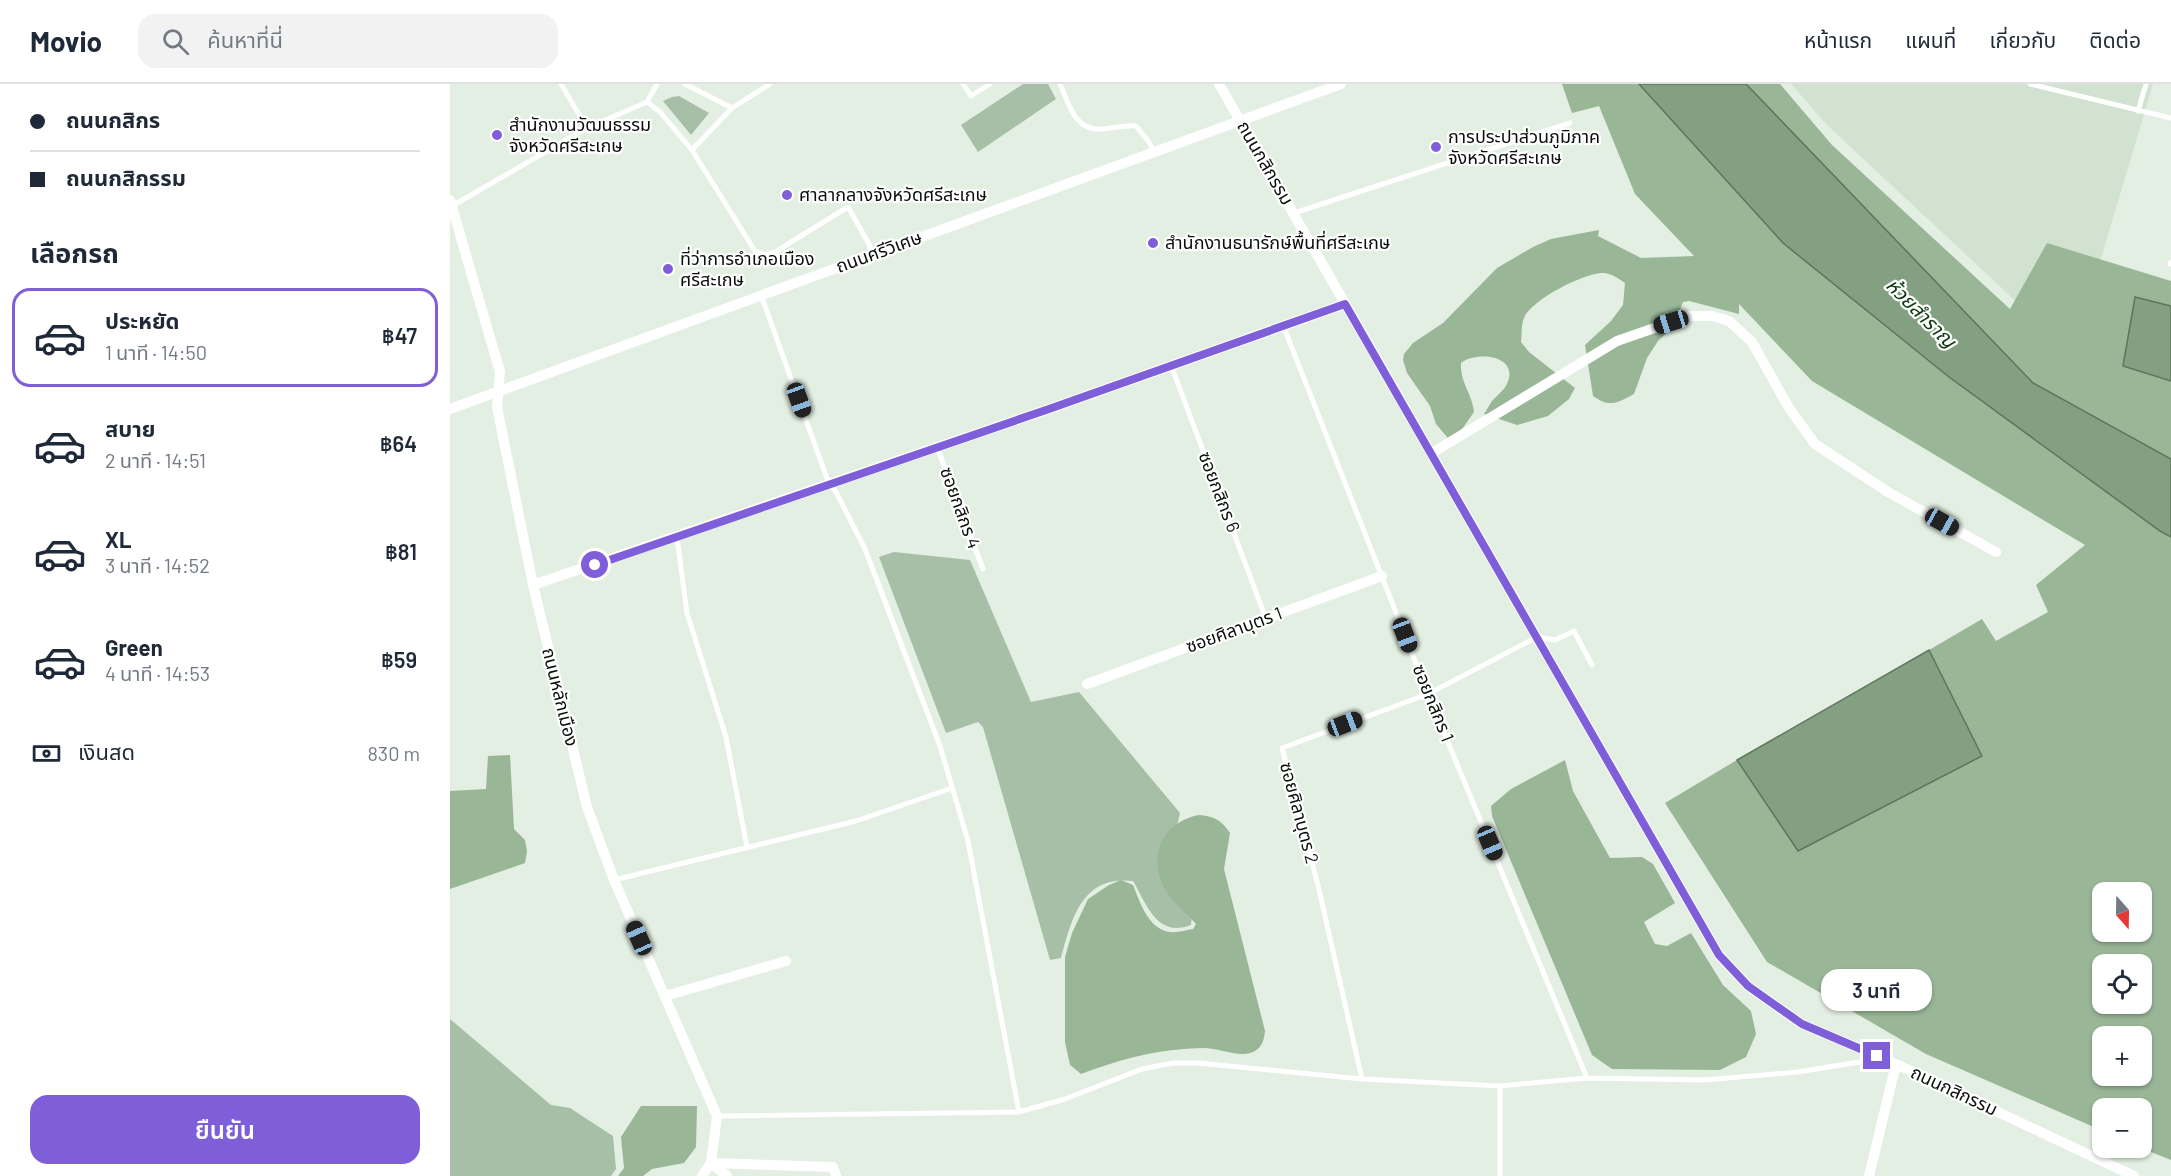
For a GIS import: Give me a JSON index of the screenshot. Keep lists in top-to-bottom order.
{
  "streets": {
    "street": [
      "ถนนกสิกรรม",
      "ถนนศรีวิเศษ",
      "ซอยศิลาบุตร 1",
      "ถนนหลักเมือง"
    ],
    "lane": [
      "ซอยกสิกร 6",
      "ซอยกสิกร 4",
      "ซอยกสิกร 1",
      "ซอยศิลาบุตร 2"
    ]
  },
  "crossings": [
    ["ถนนกสิกรรม", "ถนนศรีวิเศษ"],
    ["ถนนกสิกรรม", "ซอยศิลาบุตร 2"],
    ["ถนนศรีวิเศษ", "ถนนหลักเมือง"],
    ["ซอยกสิกร 6", "ซอยศิลาบุตร 1"],
    ["ซอยศิลาบุตร 1", "ซอยกสิกร 1"],
    ["ซอยกสิกร 1", "ซอยศิลาบุตร 2"]
  ],
  "water": ["ห้วยสำราญ"],
  "places": [
    "สำนักงานวัฒนธรรม จังหวัดศรีสะเกษ",
    "การประปาส่วนภูมิภาค จังหวัดศรีสะเกษ",
    "ศาลากลางจังหวัดศรีสะเกษ",
    "สำนักงานธนารักษ์พื้นที่ศรีสะเกษ",
    "ที่ว่าการอำเภอเมือง ศรีสะเกษ"
  ],
  "north": "bottom",
  "page": {
    "header": "Movio",
    "search": "ค้นหาที่นี่",
    "nav": [
      "หน้าแรก",
      "แผนที่",
      "เกี่ยวกับ",
      "ติดต่อ"
    ],
    "banner": ["ถนนกสิกร", "ถนนกสิกรรม"],
    "heading": "เลือกรถ",
    "list": [
      {
        "name": "ประหยัด",
        "note": "1 นาที · 14:50",
        "value": "฿47"
      },
      {
        "name": "สบาย",
        "note": "2 นาที · 14:51",
        "value": "฿64"
      },
      {
        "name": "XL",
        "note": "3 นาที · 14:52",
        "value": "฿81"
      },
      {
        "name": "Green",
        "note": "4 นาที · 14:53",
        "value": "฿59"
      }
    ],
    "pay": ["เงินสด", "830 m"],
    "map_buttons": ["+", "−"],
    "bubble": "3 นาที",
    "buttons": "ยืนยัน"
  }
}
